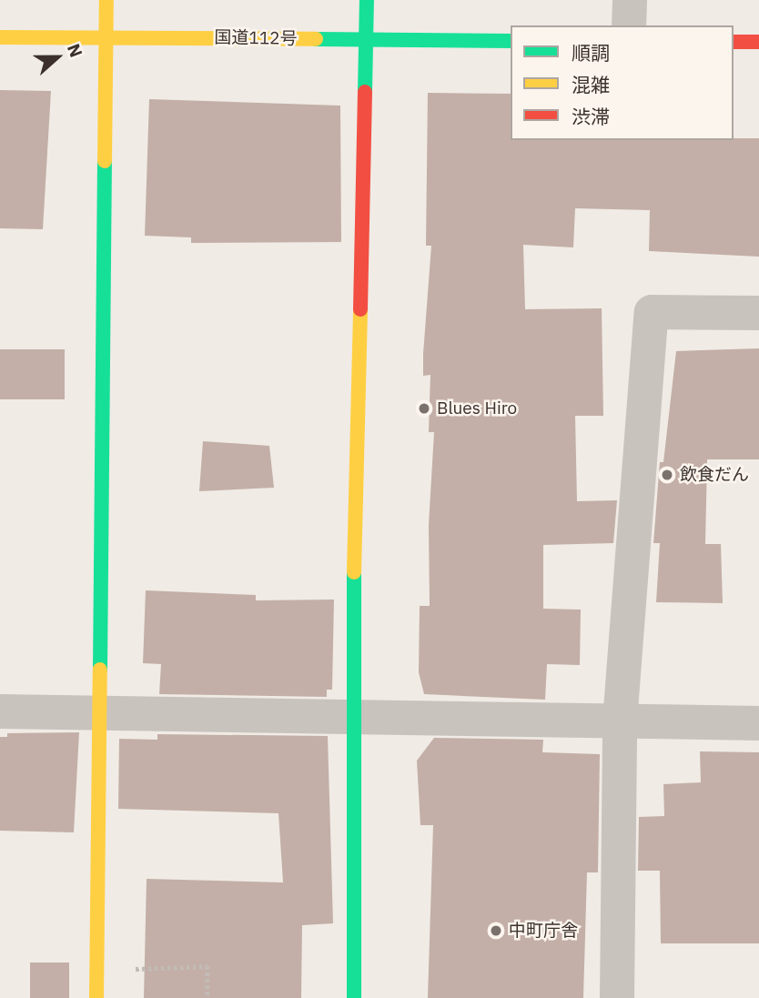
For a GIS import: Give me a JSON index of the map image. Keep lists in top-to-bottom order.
{
  "streets": {
    "main road": ["国道112号"]
  },
  "places": ["Blues Hiro", "飲食だん", "中町庁舎"],
  "legend": ["順調", "混雑", "渋滞"],
  "north": "right"
}
